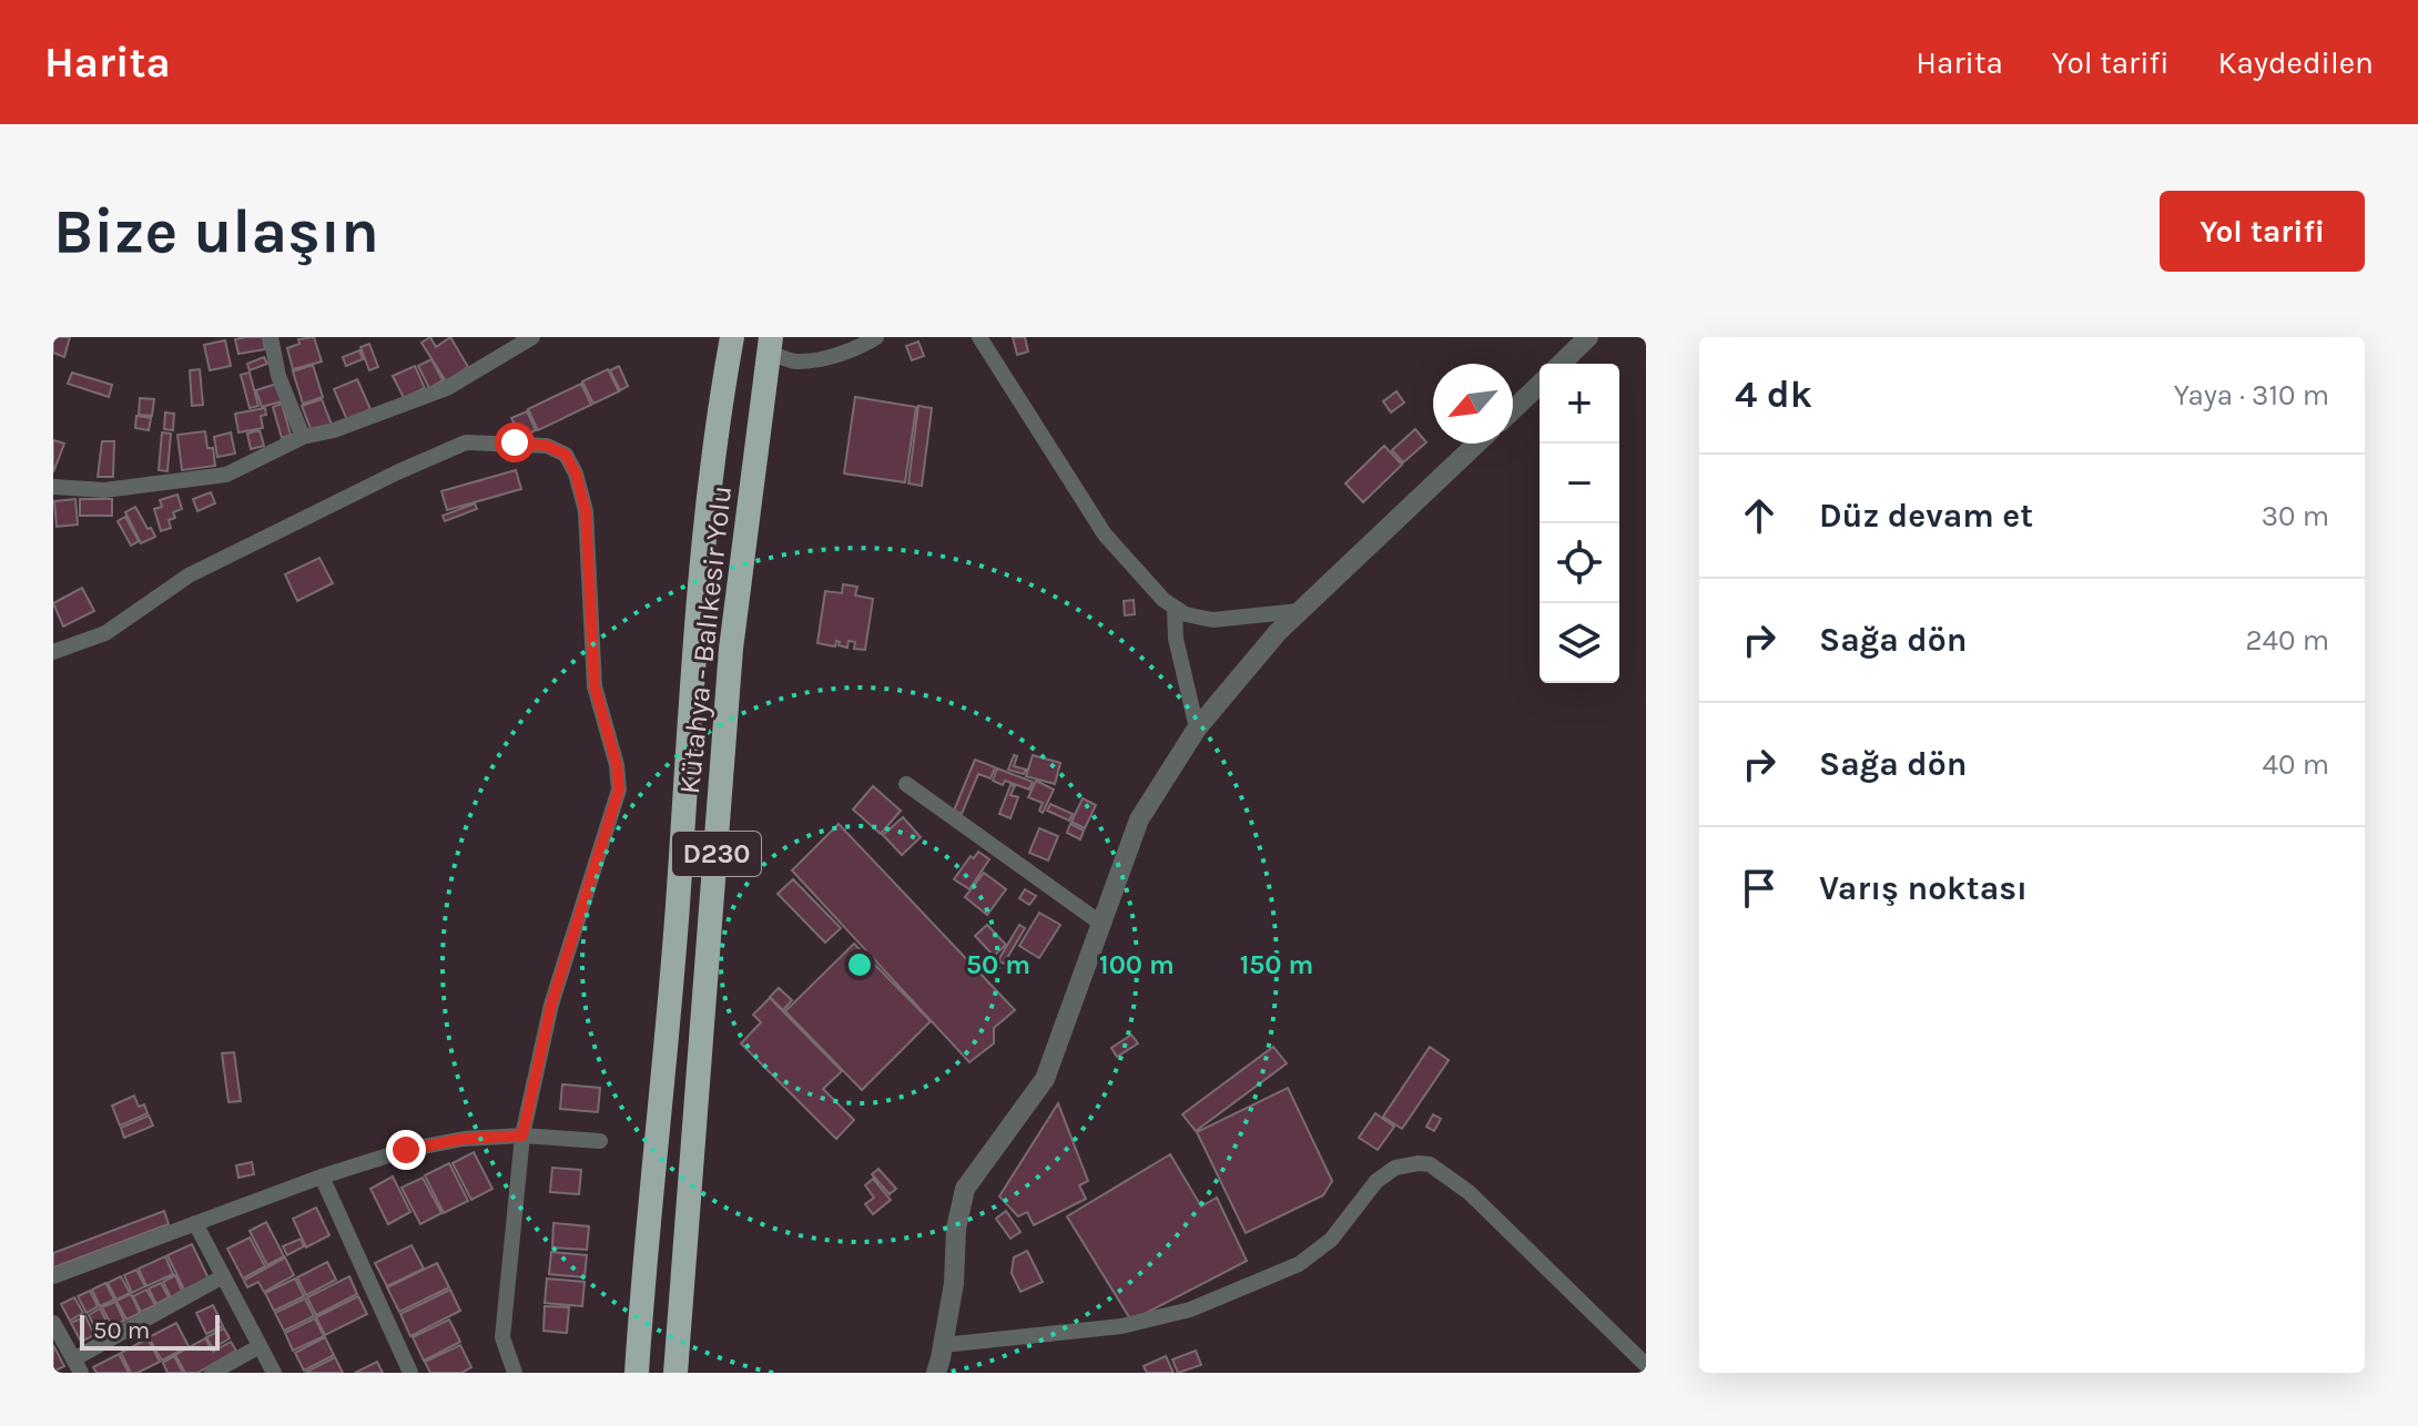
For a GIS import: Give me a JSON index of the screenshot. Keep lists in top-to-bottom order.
{
  "streets": {
    "highway": ["Kütahya - Balıkesir Yolu", "D230"]
  },
  "scale_bar": "50 m",
  "north": "bottom left",
  "page": {
    "header": "Harita",
    "nav": ["Harita", "Yol tarifi", "Kaydedilen"],
    "buttons": "Yol tarifi",
    "title": "Bize ulaşın",
    "heading": ["4 dk", "Yaya · 310 m"],
    "map_buttons": ["+", "−"],
    "list": [
      ["Düz devam et", "30 m"],
      ["Sağa dön", "240 m"],
      ["Sağa dön", "40 m"],
      "Varış noktası"
    ],
    "scale": "50 m"
  },
  "rings": ["50 m", "100 m", "150 m"]
}
